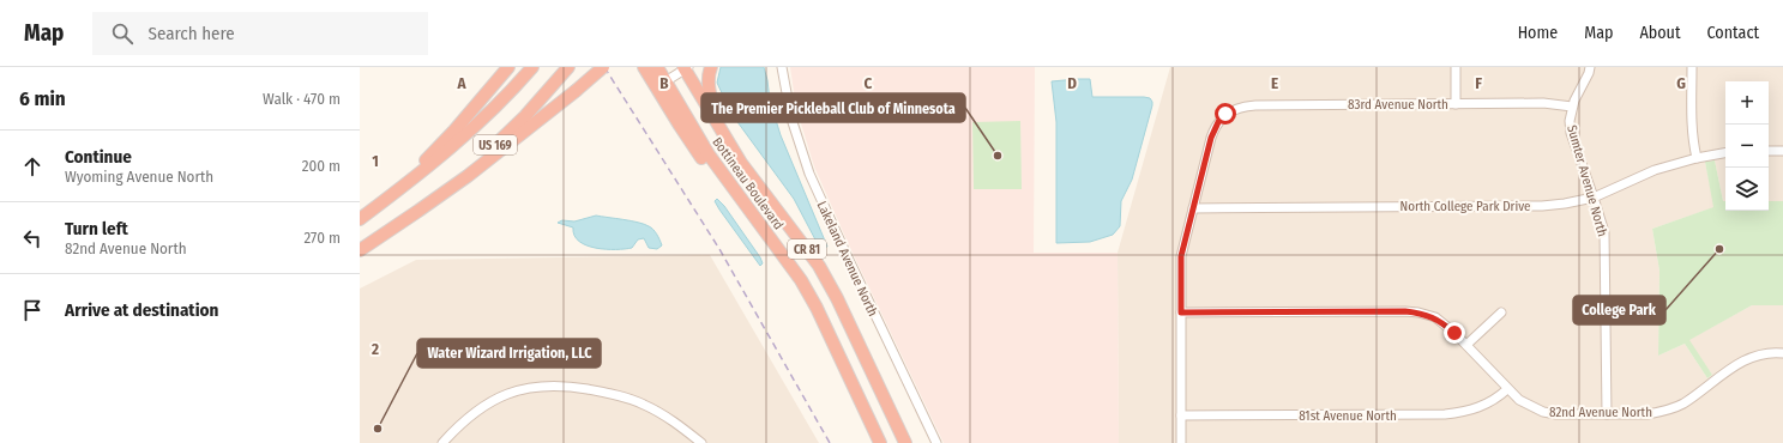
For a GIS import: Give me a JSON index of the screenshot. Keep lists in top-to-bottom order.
{
  "streets": {
    "highway": ["US 169", "Bottineau Boulevard", "CR 81"],
    "street": [
      "83rd Avenue North",
      "Sumter Avenue North",
      "North College Park Drive",
      "Lakeland Avenue North",
      "82nd Avenue North",
      "81st Avenue North"
    ]
  },
  "crossings": [
    ["83rd Avenue North", "Sumter Avenue North"],
    ["83rd Avenue North", "North College Park Drive"],
    ["Sumter Avenue North", "North College Park Drive"],
    ["Sumter Avenue North", "82nd Avenue North"],
    ["82nd Avenue North", "81st Avenue North"]
  ],
  "places": ["The Premier Pickleball Club of Minnesota", "College Park", "Water Wizard Irrigation, LLC"],
  "page": {
    "header": "Map",
    "search": "Search here",
    "nav": [
      "Home",
      "Map",
      "About",
      "Contact"
    ],
    "heading": ["6 min", "Walk · 470 m"],
    "map_buttons": ["+", "−"],
    "list": [
      ["Continue", "Wyoming Avenue North", "200 m"],
      ["Turn left", "82nd Avenue North", "270 m"],
      "Arrive at destination"
    ]
  },
  "grid": {
    "columns": [
      "A",
      "B",
      "C",
      "D",
      "E",
      "F",
      "G"
    ],
    "rows": ["1", "2"]
  }
}
